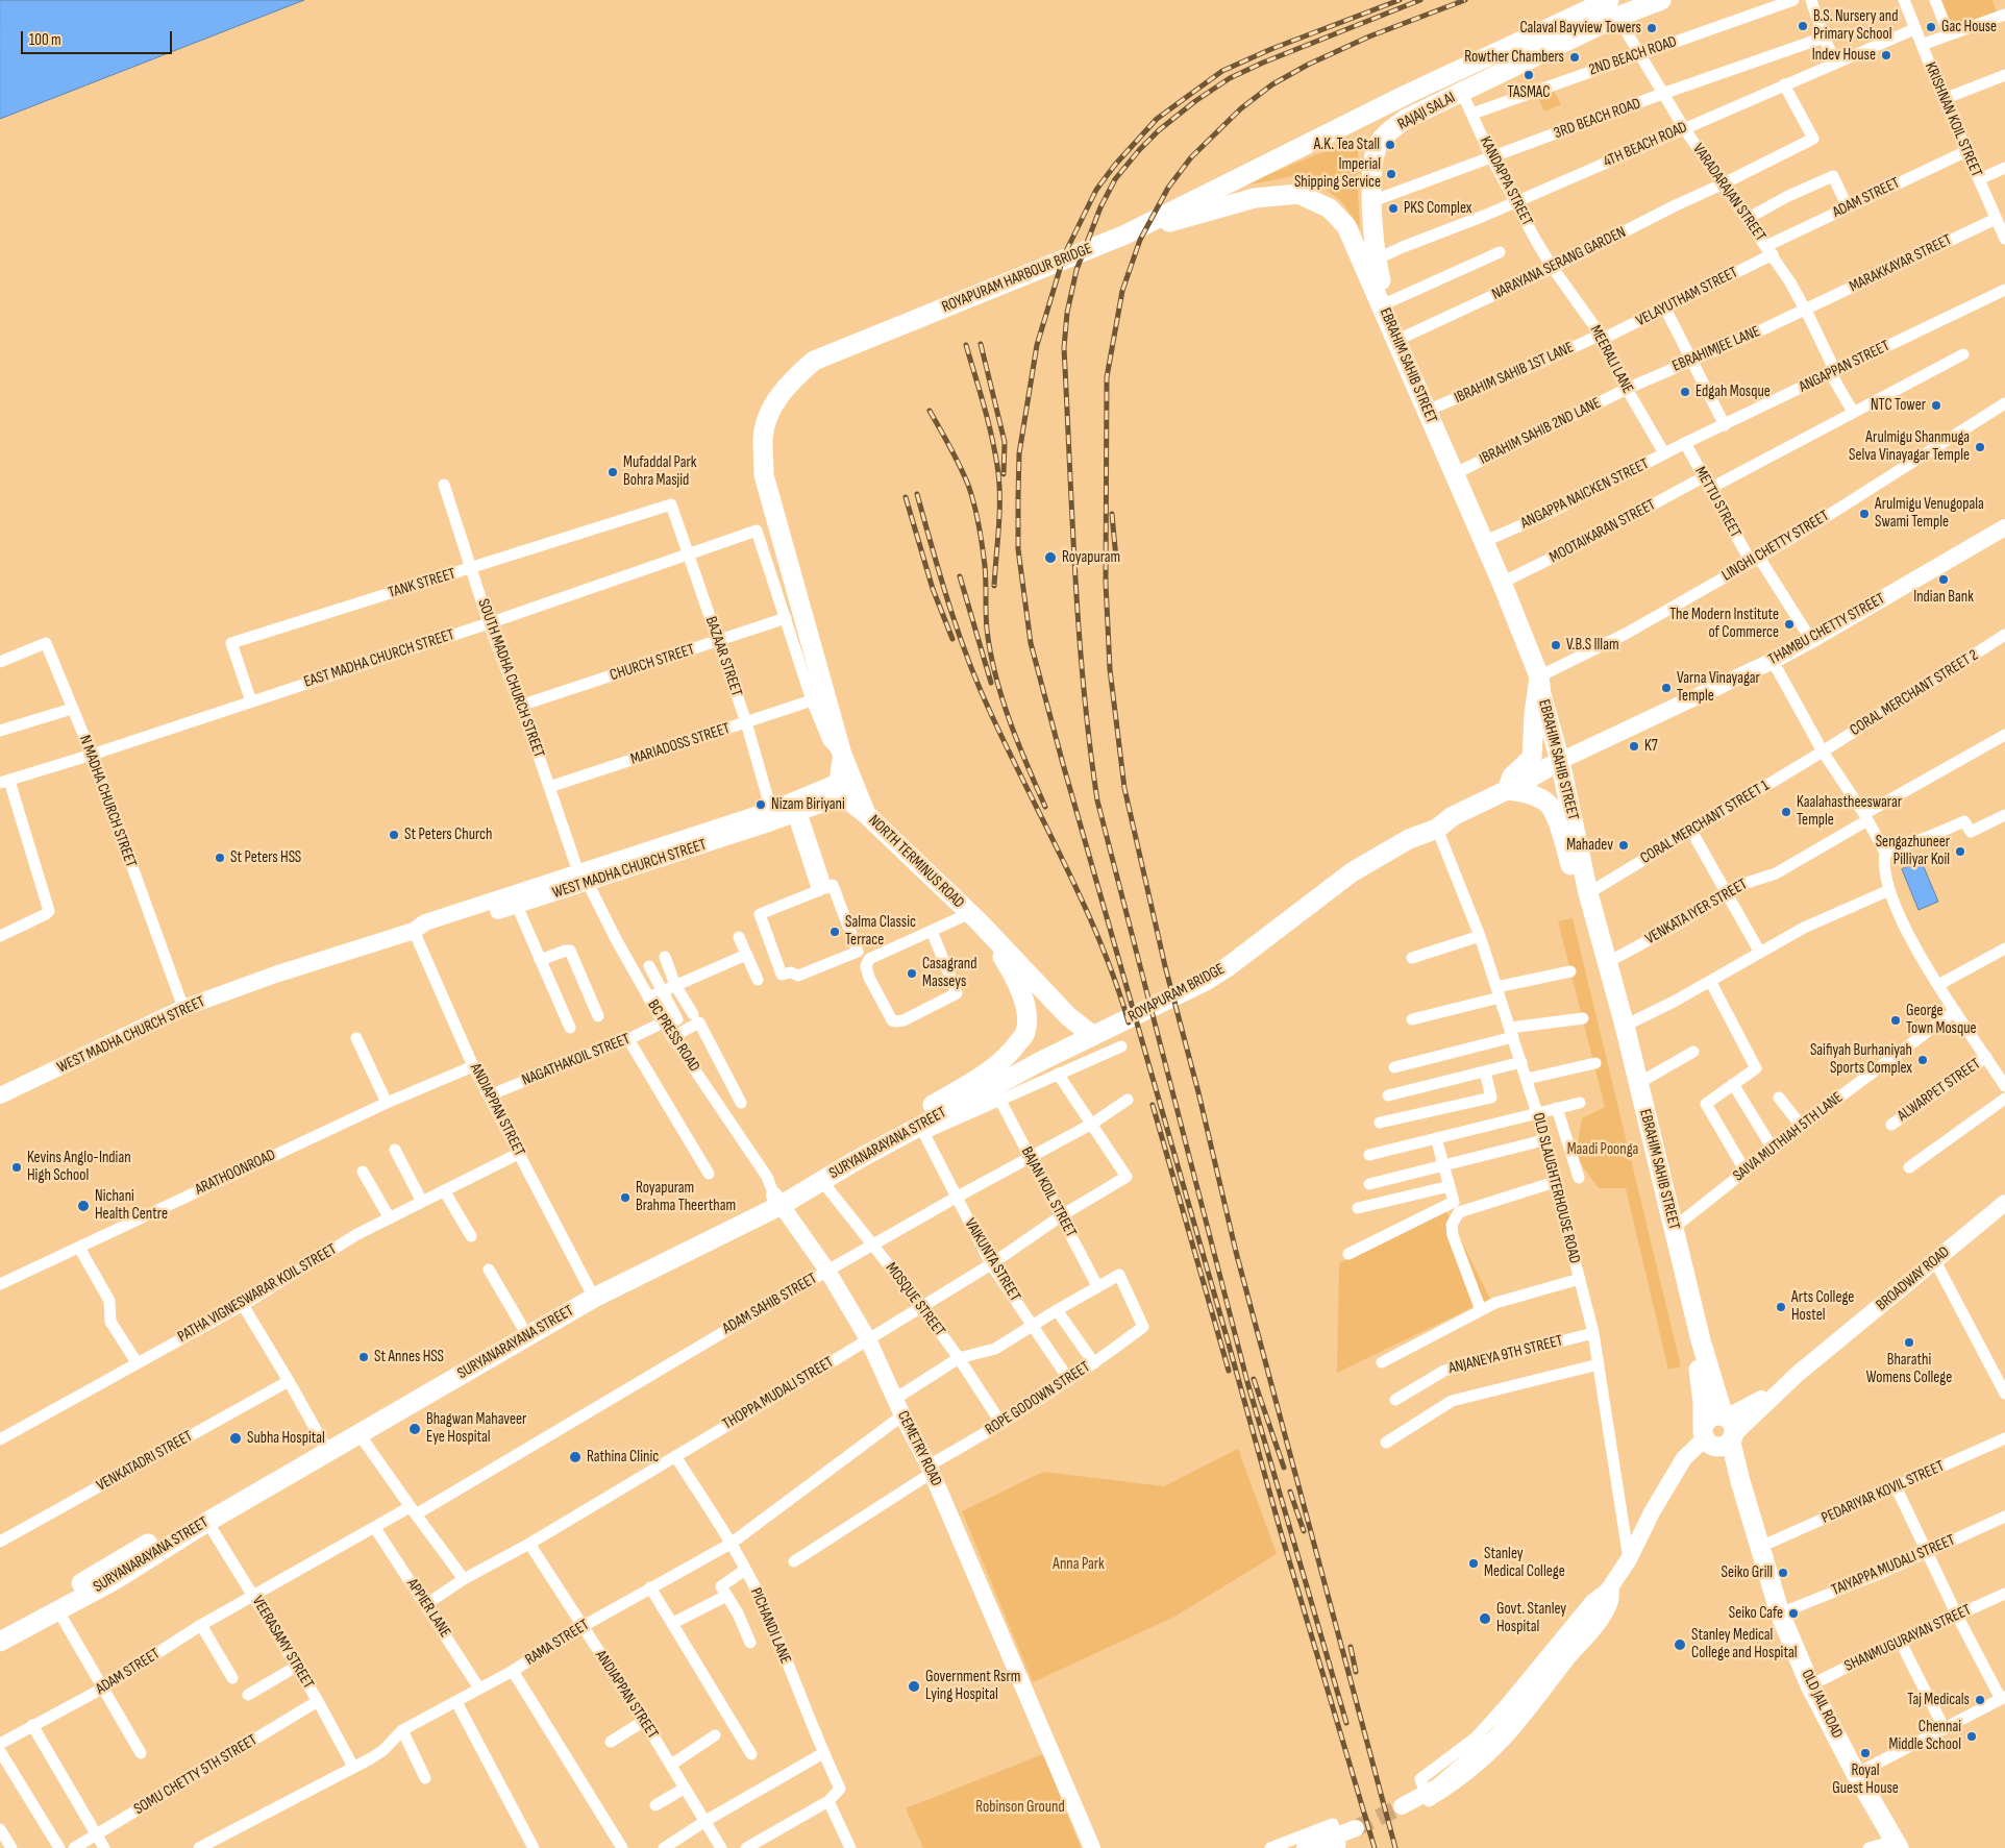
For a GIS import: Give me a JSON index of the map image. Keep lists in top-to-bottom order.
{
  "streets": {
    "main road": [
      "RAJAJI SALAI",
      "ROYAPURAM HARBOUR BRIDGE",
      "EBRAHIM SAHIB STREET",
      "THAMBU CHETTY STREET",
      "NORTH TERMINUS ROAD",
      "WEST MADHA CHURCH STREET",
      "ROYAPURAM BRIDGE",
      "SURYANARAYANA STREET",
      "BROADWAY ROAD",
      "CEMETRY ROAD",
      "OLD JAIL ROAD"
    ],
    "street": [
      "2ND BEACH ROAD",
      "3RD BEACH ROAD",
      "KRISHNAN KOIL STREET",
      "4TH BEACH ROAD",
      "KANDAPPA STREET",
      "VARADARAJAN STREET",
      "ADAM STREET",
      "NARAYANA SERANG GARDEN",
      "MARAKKAYAR STREET",
      "VELAYUTHAM STREET",
      "EBRAHIMJEE LANE",
      "MEERALI LANE",
      "ANGAPPAN STREET",
      "IBRAHIM SAHIB 1ST LANE",
      "IBRAHIM SAHIB 2ND LANE",
      "ANGAPPA NAICKEN STREET",
      "METTU STREET",
      "MOOTAIKARAN STREET",
      "LINGHI CHETTY STREET",
      "TANK STREET",
      "BAZAAR STREET",
      "EAST MADHA CHURCH STREET",
      "CHURCH STREET",
      "SOUTH MADHA CHURCH STREET",
      "CORAL MERCHANT STREET 2",
      "MARIADOSS STREET",
      "N MADHA CHURCH STREET",
      "CORAL MERCHANT STREET 1",
      "VENKATA IYER STREET",
      "BC PRESS ROAD",
      "NAGATHAKOIL STREET",
      "ALWARPET STREET",
      "ANDIAPPAN STREET",
      "SAIVA MUTHIAH 5TH LANE",
      "ARATHOONROAD",
      "OLD SLAUGHTERHOUSE ROAD",
      "BAJAN KOIL STREET",
      "VAIKUNTA STREET",
      "PATHA VIGNESWARAR KOIL STREET",
      "MOSQUE STREET",
      "ADAM SAHIB STREET",
      "ANJANEYA 9TH STREET",
      "THOPPA MUDALI STREET",
      "ROPE GODOWN STREET",
      "VENKATADRI STREET",
      "PEDARIYAR KOVIL STREET",
      "TAIYAPPA MUDALI STREET",
      "APPIER LANE",
      "PICHANDI LANE",
      "SHANMUGURAYAN STREET",
      "VEERASAMY STREET",
      "RAMA STREET",
      "SOMU CHETTY 5TH STREET"
    ]
  },
  "crossings": [
    ["2ND BEACH ROAD", "KANDAPPA STREET"],
    ["2ND BEACH ROAD", "VARADARAJAN STREET"],
    ["RAJAJI SALAI", "3RD BEACH ROAD"],
    ["RAJAJI SALAI", "4TH BEACH ROAD"],
    ["RAJAJI SALAI", "KANDAPPA STREET"],
    ["RAJAJI SALAI", "VARADARAJAN STREET"],
    ["RAJAJI SALAI", "NARAYANA SERANG GARDEN"],
    ["RAJAJI SALAI", "ROYAPURAM HARBOUR BRIDGE"],
    ["RAJAJI SALAI", "EBRAHIM SAHIB STREET"],
    ["3RD BEACH ROAD", "KANDAPPA STREET"],
    ["3RD BEACH ROAD", "VARADARAJAN STREET"],
    ["KRISHNAN KOIL STREET", "4TH BEACH ROAD"],
    ["KRISHNAN KOIL STREET", "ADAM STREET"],
    ["KRISHNAN KOIL STREET", "MARAKKAYAR STREET"],
    ["4TH BEACH ROAD", "KANDAPPA STREET"],
    ["4TH BEACH ROAD", "VARADARAJAN STREET"],
    ["4TH BEACH ROAD", "NARAYANA SERANG GARDEN"],
    ["KANDAPPA STREET", "NARAYANA SERANG GARDEN"],
    ["KANDAPPA STREET", "MEERALI LANE"],
    ["VARADARAJAN STREET", "ADAM STREET"],
    ["VARADARAJAN STREET", "NARAYANA SERANG GARDEN"],
    ["VARADARAJAN STREET", "MARAKKAYAR STREET"],
    ["VARADARAJAN STREET", "VELAYUTHAM STREET"],
    ["VARADARAJAN STREET", "EBRAHIMJEE LANE"],
    ["VARADARAJAN STREET", "ANGAPPAN STREET"],
    ["ADAM STREET", "VELAYUTHAM STREET"],
    ["ADAM STREET", "ADAM SAHIB STREET"],
    ["ADAM STREET", "APPIER LANE"],
    ["ADAM STREET", "VEERASAMY STREET"],
    ["NARAYANA SERANG GARDEN", "MEERALI LANE"],
    ["NARAYANA SERANG GARDEN", "EBRAHIM SAHIB STREET"],
    ["MARAKKAYAR STREET", "EBRAHIMJEE LANE"],
    ["ROYAPURAM HARBOUR BRIDGE", "EBRAHIM SAHIB STREET"],
    ["ROYAPURAM HARBOUR BRIDGE", "NORTH TERMINUS ROAD"],
    ["VELAYUTHAM STREET", "MEERALI LANE"],
    ["VELAYUTHAM STREET", "IBRAHIM SAHIB 1ST LANE"],
    ["EBRAHIMJEE LANE", "MEERALI LANE"],
    ["EBRAHIMJEE LANE", "IBRAHIM SAHIB 2ND LANE"],
    ["MEERALI LANE", "IBRAHIM SAHIB 1ST LANE"],
    ["MEERALI LANE", "IBRAHIM SAHIB 2ND LANE"],
    ["MEERALI LANE", "ANGAPPA NAICKEN STREET"],
    ["EBRAHIM SAHIB STREET", "IBRAHIM SAHIB 1ST LANE"],
    ["EBRAHIM SAHIB STREET", "IBRAHIM SAHIB 2ND LANE"],
    ["EBRAHIM SAHIB STREET", "ANGAPPA NAICKEN STREET"],
    ["EBRAHIM SAHIB STREET", "MOOTAIKARAN STREET"],
    ["EBRAHIM SAHIB STREET", "LINGHI CHETTY STREET"],
    ["EBRAHIM SAHIB STREET", "THAMBU CHETTY STREET"],
    ["EBRAHIM SAHIB STREET", "CORAL MERCHANT STREET 1"],
    ["EBRAHIM SAHIB STREET", "VENKATA IYER STREET"],
    ["EBRAHIM SAHIB STREET", "ROYAPURAM BRIDGE"],
    ["EBRAHIM SAHIB STREET", "SAIVA MUTHIAH 5TH LANE"],
    ["EBRAHIM SAHIB STREET", "BROADWAY ROAD"],
    ["EBRAHIM SAHIB STREET", "OLD JAIL ROAD"],
    ["ANGAPPAN STREET", "ANGAPPA NAICKEN STREET"],
    ["ANGAPPAN STREET", "METTU STREET"],
    ["ANGAPPA NAICKEN STREET", "METTU STREET"],
    ["METTU STREET", "MOOTAIKARAN STREET"],
    ["METTU STREET", "LINGHI CHETTY STREET"],
    ["METTU STREET", "THAMBU CHETTY STREET"],
    ["TANK STREET", "BAZAAR STREET"],
    ["TANK STREET", "EAST MADHA CHURCH STREET"],
    ["TANK STREET", "SOUTH MADHA CHURCH STREET"],
    ["THAMBU CHETTY STREET", "ROYAPURAM BRIDGE"],
    ["BAZAAR STREET", "EAST MADHA CHURCH STREET"],
    ["BAZAAR STREET", "CHURCH STREET"],
    ["BAZAAR STREET", "MARIADOSS STREET"],
    ["BAZAAR STREET", "WEST MADHA CHURCH STREET"],
    ["EAST MADHA CHURCH STREET", "CHURCH STREET"],
    ["EAST MADHA CHURCH STREET", "SOUTH MADHA CHURCH STREET"],
    ["EAST MADHA CHURCH STREET", "N MADHA CHURCH STREET"],
    ["CHURCH STREET", "SOUTH MADHA CHURCH STREET"],
    ["SOUTH MADHA CHURCH STREET", "MARIADOSS STREET"],
    ["SOUTH MADHA CHURCH STREET", "WEST MADHA CHURCH STREET"],
    ["SOUTH MADHA CHURCH STREET", "BC PRESS ROAD"],
    ["CORAL MERCHANT STREET 2", "CORAL MERCHANT STREET 1"],
    ["N MADHA CHURCH STREET", "WEST MADHA CHURCH STREET"],
    ["NORTH TERMINUS ROAD", "ROYAPURAM BRIDGE"],
    ["NORTH TERMINUS ROAD", "SURYANARAYANA STREET"],
    ["WEST MADHA CHURCH STREET", "BC PRESS ROAD"],
    ["WEST MADHA CHURCH STREET", "ANDIAPPAN STREET"],
    ["ROYAPURAM BRIDGE", "SURYANARAYANA STREET"],
    ["ROYAPURAM BRIDGE", "OLD SLAUGHTERHOUSE ROAD"],
    ["BC PRESS ROAD", "NAGATHAKOIL STREET"],
    ["BC PRESS ROAD", "SURYANARAYANA STREET"],
    ["BC PRESS ROAD", "CEMETRY ROAD"],
    ["NAGATHAKOIL STREET", "ANDIAPPAN STREET"],
    ["ANDIAPPAN STREET", "SURYANARAYANA STREET"],
    ["ANDIAPPAN STREET", "ARATHOONROAD"],
    ["ANDIAPPAN STREET", "PATHA VIGNESWARAR KOIL STREET"],
    ["ANDIAPPAN STREET", "THOPPA MUDALI STREET"],
    ["ANDIAPPAN STREET", "RAMA STREET"],
    ["SURYANARAYANA STREET", "MOSQUE STREET"],
    ["SURYANARAYANA STREET", "CEMETRY ROAD"],
    ["SURYANARAYANA STREET", "VEERASAMY STREET"],
    ["OLD SLAUGHTERHOUSE ROAD", "ANJANEYA 9TH STREET"],
    ["BAJAN KOIL STREET", "ADAM SAHIB STREET"],
    ["BAJAN KOIL STREET", "THOPPA MUDALI STREET"],
    ["BAJAN KOIL STREET", "ROPE GODOWN STREET"],
    ["VAIKUNTA STREET", "ADAM SAHIB STREET"],
    ["VAIKUNTA STREET", "THOPPA MUDALI STREET"],
    ["VAIKUNTA STREET", "ROPE GODOWN STREET"],
    ["BROADWAY ROAD", "OLD JAIL ROAD"],
    ["MOSQUE STREET", "ADAM SAHIB STREET"],
    ["MOSQUE STREET", "THOPPA MUDALI STREET"],
    ["MOSQUE STREET", "ROPE GODOWN STREET"],
    ["ADAM SAHIB STREET", "THOPPA MUDALI STREET"],
    ["ADAM SAHIB STREET", "CEMETRY ROAD"],
    ["ADAM SAHIB STREET", "APPIER LANE"],
    ["THOPPA MUDALI STREET", "CEMETRY ROAD"],
    ["THOPPA MUDALI STREET", "APPIER LANE"],
    ["THOPPA MUDALI STREET", "PICHANDI LANE"],
    ["ROPE GODOWN STREET", "CEMETRY ROAD"],
    ["CEMETRY ROAD", "RAMA STREET"],
    ["PEDARIYAR KOVIL STREET", "OLD JAIL ROAD"],
    ["TAIYAPPA MUDALI STREET", "OLD JAIL ROAD"],
    ["APPIER LANE", "RAMA STREET"],
    ["PICHANDI LANE", "RAMA STREET"],
    ["SHANMUGURAYAN STREET", "OLD JAIL ROAD"],
    ["VEERASAMY STREET", "RAMA STREET"],
    ["VEERASAMY STREET", "SOMU CHETTY 5TH STREET"]
  ],
  "parks": ["Maadi Poonga", "Anna Park", "Robinson Ground"],
  "places": [
    "B.S. Nursery and Primary School",
    "Gac House",
    "Calaval Bayview Towers",
    "Indev House",
    "Rowther Chambers",
    "TASMAC",
    "A.K. Tea Stall",
    "Imperial Shipping Service",
    "PKS Complex",
    "Edgah Mosque",
    "NTC Tower",
    "Arulmigu Shanmuga Selva Vinayagar Temple",
    "Mufaddal Park Bohra Masjid",
    "Arulmigu Venugopala Swami Temple",
    "Royapuram",
    "Indian Bank",
    "The Modern Institute of Commerce",
    "V.B.S Illam",
    "Varna Vinayagar Temple",
    "K7",
    "Nizam Biriyani",
    "Kaalahastheeswarar Temple",
    "St Peters Church",
    "Mahadev",
    "Sengazhuneer Pilliyar Koil",
    "St Peters HSS",
    "Salma Classic Terrace",
    "Casagrand Masseys",
    "George Town Mosque",
    "Saifiyah Burhaniyah Sports Complex",
    "Kevins Anglo-Indian High School",
    "Royapuram Brahma Theertham",
    "Nichani Health Centre",
    "Arts College Hostel",
    "Bharathi Womens College",
    "St Annes HSS",
    "Bhagwan Mahaveer Eye Hospital",
    "Subha Hospital",
    "Rathina Clinic",
    "Stanley Medical College",
    "Seiko Grill",
    "Seiko Cafe",
    "Govt. Stanley Hospital",
    "Stanley Medical College and Hospital",
    "Government Rsrm Lying Hospital",
    "Taj Medicals",
    "Chennai Middle School",
    "Royal Guest House"
  ],
  "scale_bar": "100 m"
}
